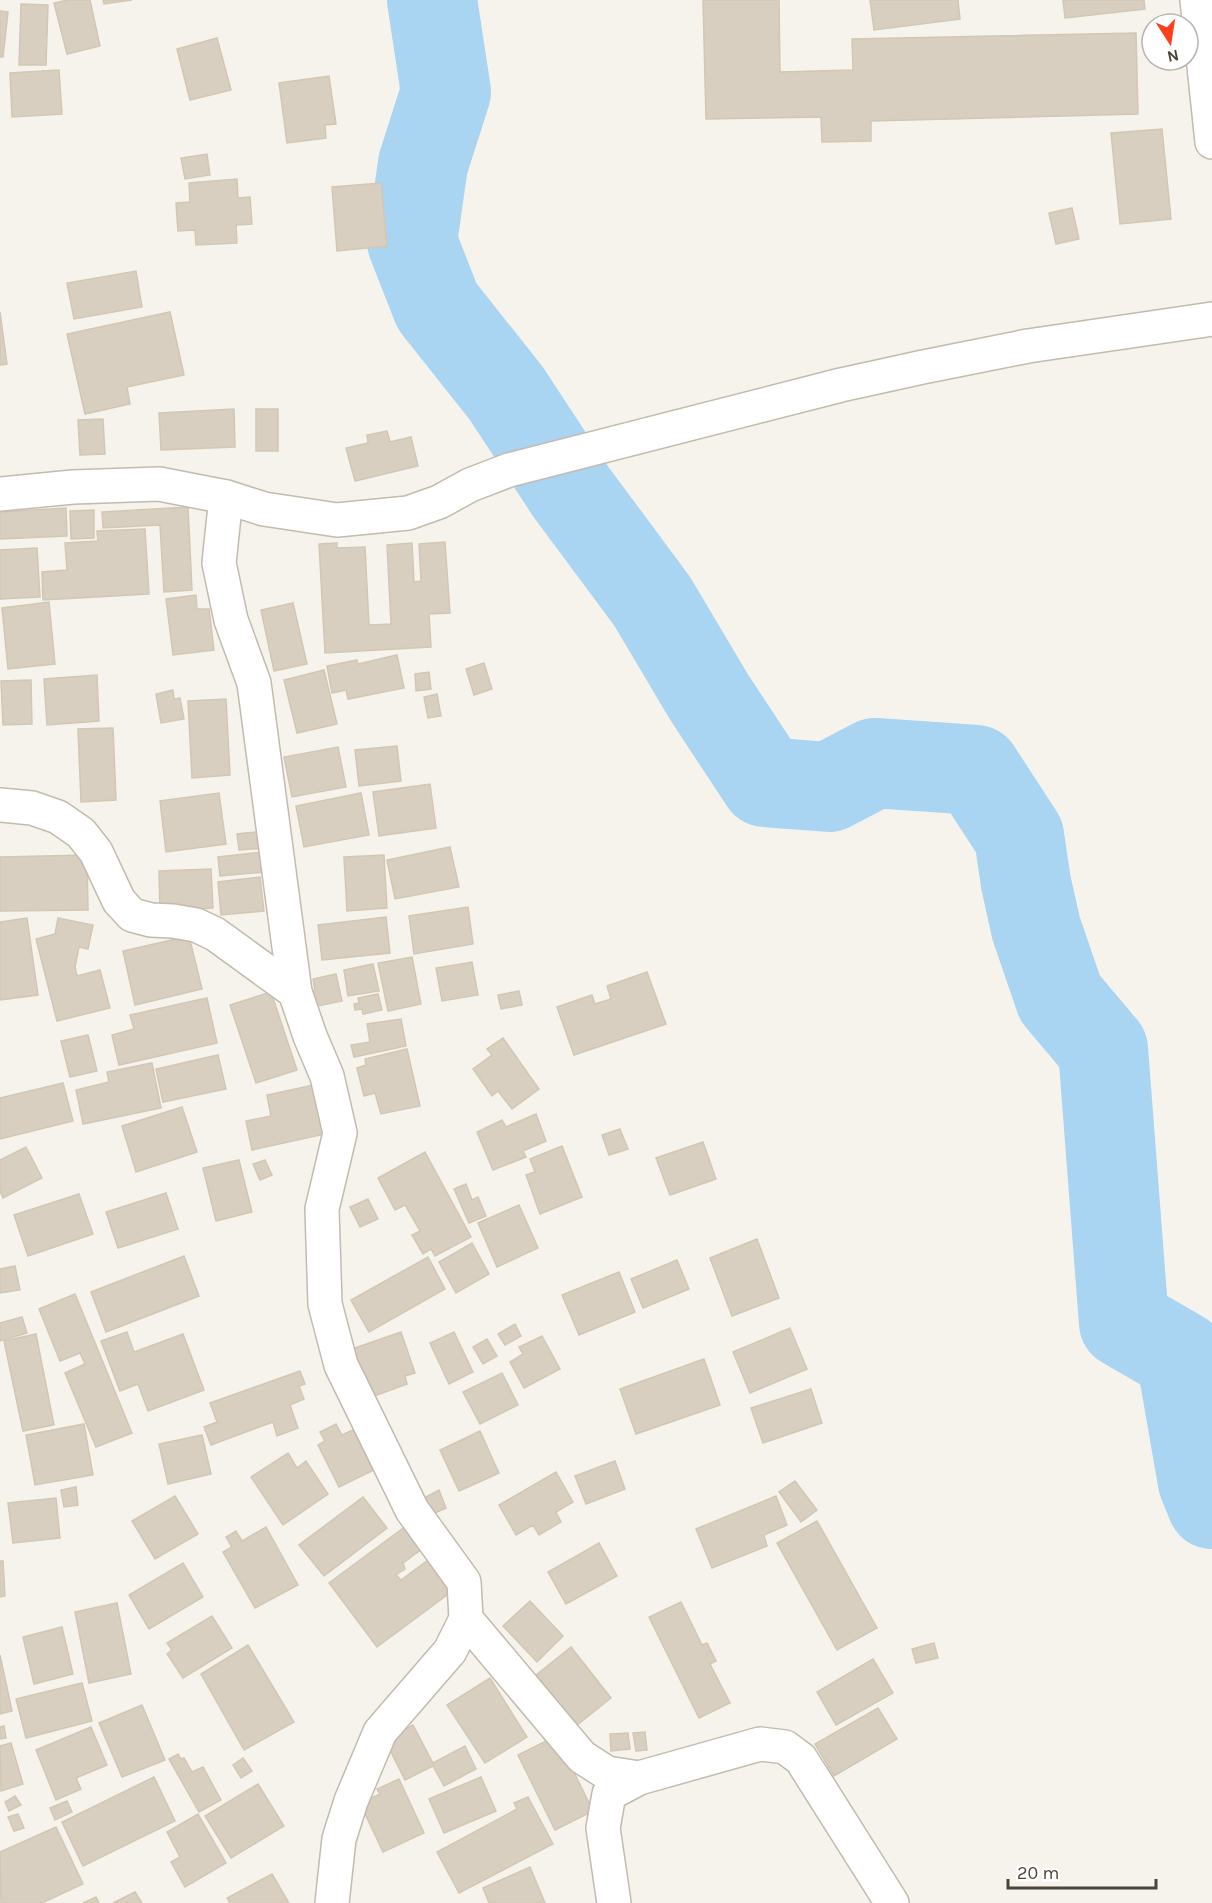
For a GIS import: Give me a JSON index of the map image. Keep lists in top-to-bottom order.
{
  "scale_bar": "20 m",
  "north": "bottom"
}
